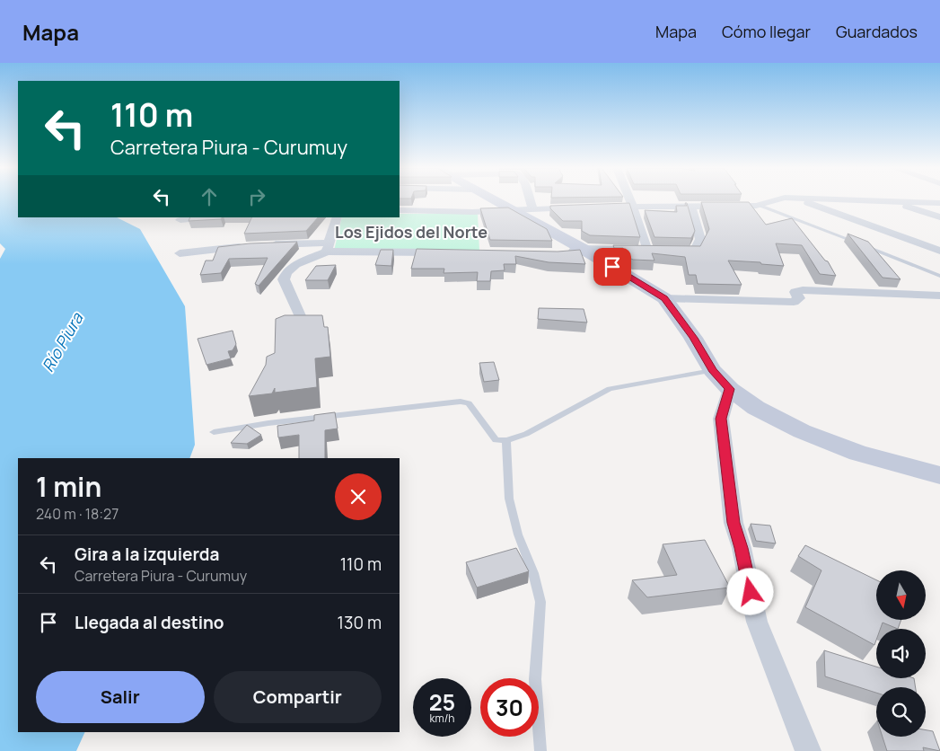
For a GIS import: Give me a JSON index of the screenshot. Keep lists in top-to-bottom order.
{
  "districts": ["Los Ejidos del Norte"],
  "water": ["Río Piura"],
  "north": "bottom",
  "page": {
    "header": "Mapa",
    "nav": ["Mapa", "Cómo llegar", "Guardados"],
    "turn": ["110 m", "Carretera Piura - Curumuy"],
    "heading": ["1 min", "240 m · 18:27"],
    "list": [
      {
        "name": "Gira a la izquierda",
        "note": "Carretera Piura - Curumuy",
        "value": "110 m"
      },
      {
        "name": "Llegada al destino",
        "value": "130 m"
      }
    ],
    "buttons": ["Salir", "Compartir"],
    "speed": "25 km/h",
    "limit": "30"
  }
}
